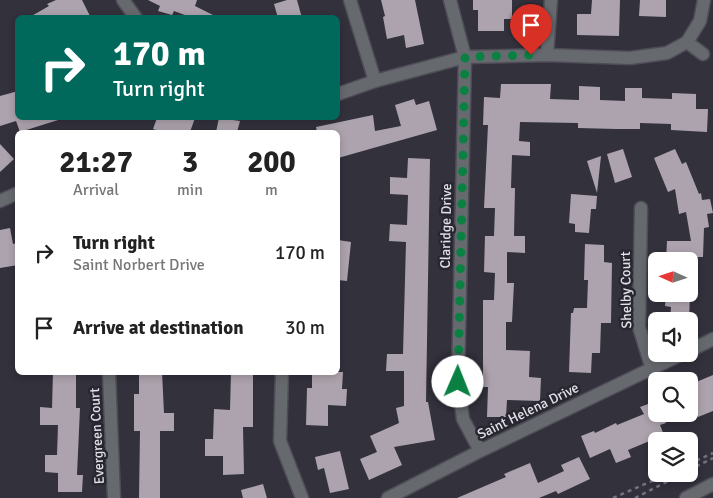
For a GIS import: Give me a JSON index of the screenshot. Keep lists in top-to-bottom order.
{
  "streets": {
    "street": [
      "Claridge Drive",
      "Shelby Court",
      "Saint Helena Drive",
      "Evergreen Court"
    ]
  },
  "crossings": [
    ["Claridge Drive", "Saint Helena Drive"],
    ["Shelby Court", "Saint Helena Drive"]
  ],
  "north": "left",
  "page": {
    "turn": ["170 m", "Turn right"],
    "eta": [
      "21:27",
      "Arrival",
      "3",
      "min",
      "200",
      "m"
    ],
    "list": [
      {
        "name": "Turn right",
        "note": "Saint Norbert Drive",
        "value": "170 m"
      },
      {
        "name": "Arrive at destination",
        "value": "30 m"
      }
    ]
  }
}
